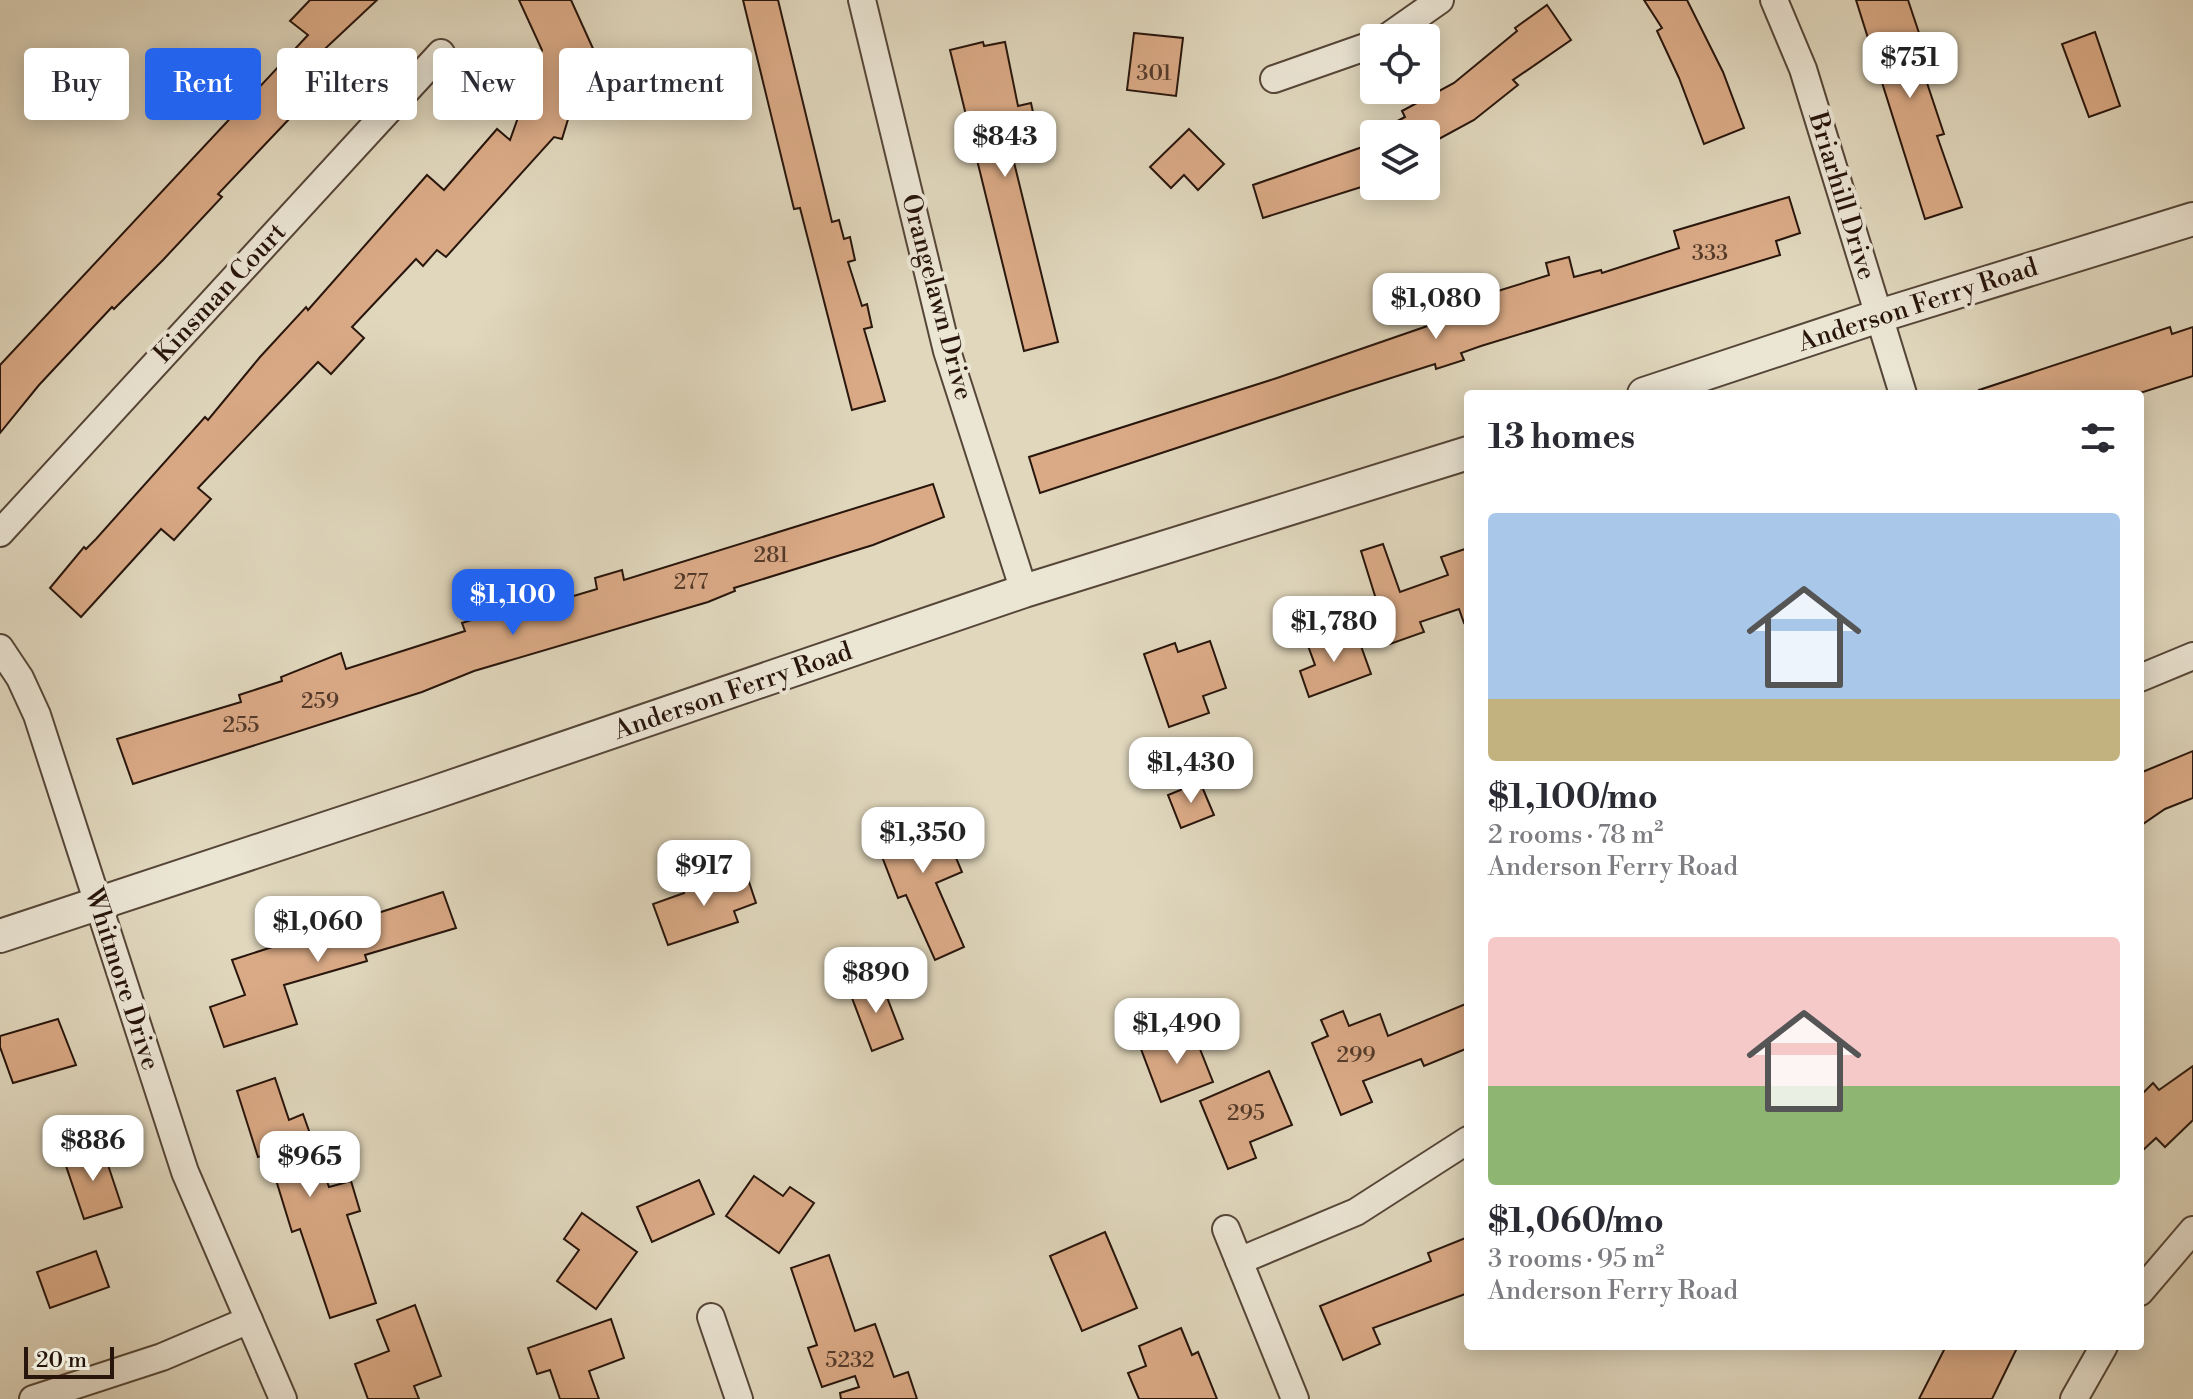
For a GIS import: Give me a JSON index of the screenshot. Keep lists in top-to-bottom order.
{
  "streets": {
    "street": [
      "Briarhill Drive",
      "Kinsman Court",
      "Orangelawn Drive",
      "Anderson Ferry Road",
      "Whitmore Drive"
    ]
  },
  "crossings": [
    ["Briarhill Drive", "Anderson Ferry Road"],
    ["Orangelawn Drive", "Anderson Ferry Road"],
    ["Anderson Ferry Road", "Whitmore Drive"]
  ],
  "house_numbers": [
    "301",
    "333",
    "281",
    "277",
    "259",
    "255",
    "299",
    "295",
    "5232"
  ],
  "scale_bar": "20 m",
  "page": {
    "price": [
      "$751",
      "$843",
      "$1,080",
      "$1,100",
      "$1,780",
      "$1,430",
      "$1,350",
      "$917",
      "$1,060",
      "$890",
      "$1,490",
      "$886",
      "$965"
    ],
    "chip": [
      "Buy",
      "Rent",
      "Filters",
      "New",
      "Apartment"
    ],
    "heading": "13 homes",
    "list": [
      {
        "name": "$1,100/mo",
        "note": "2 rooms · 78 m² · Anderson Ferry Road"
      },
      {
        "name": "$1,060/mo",
        "note": "3 rooms · 95 m² · Anderson Ferry Road"
      }
    ],
    "scale": "20 m"
  }
}
